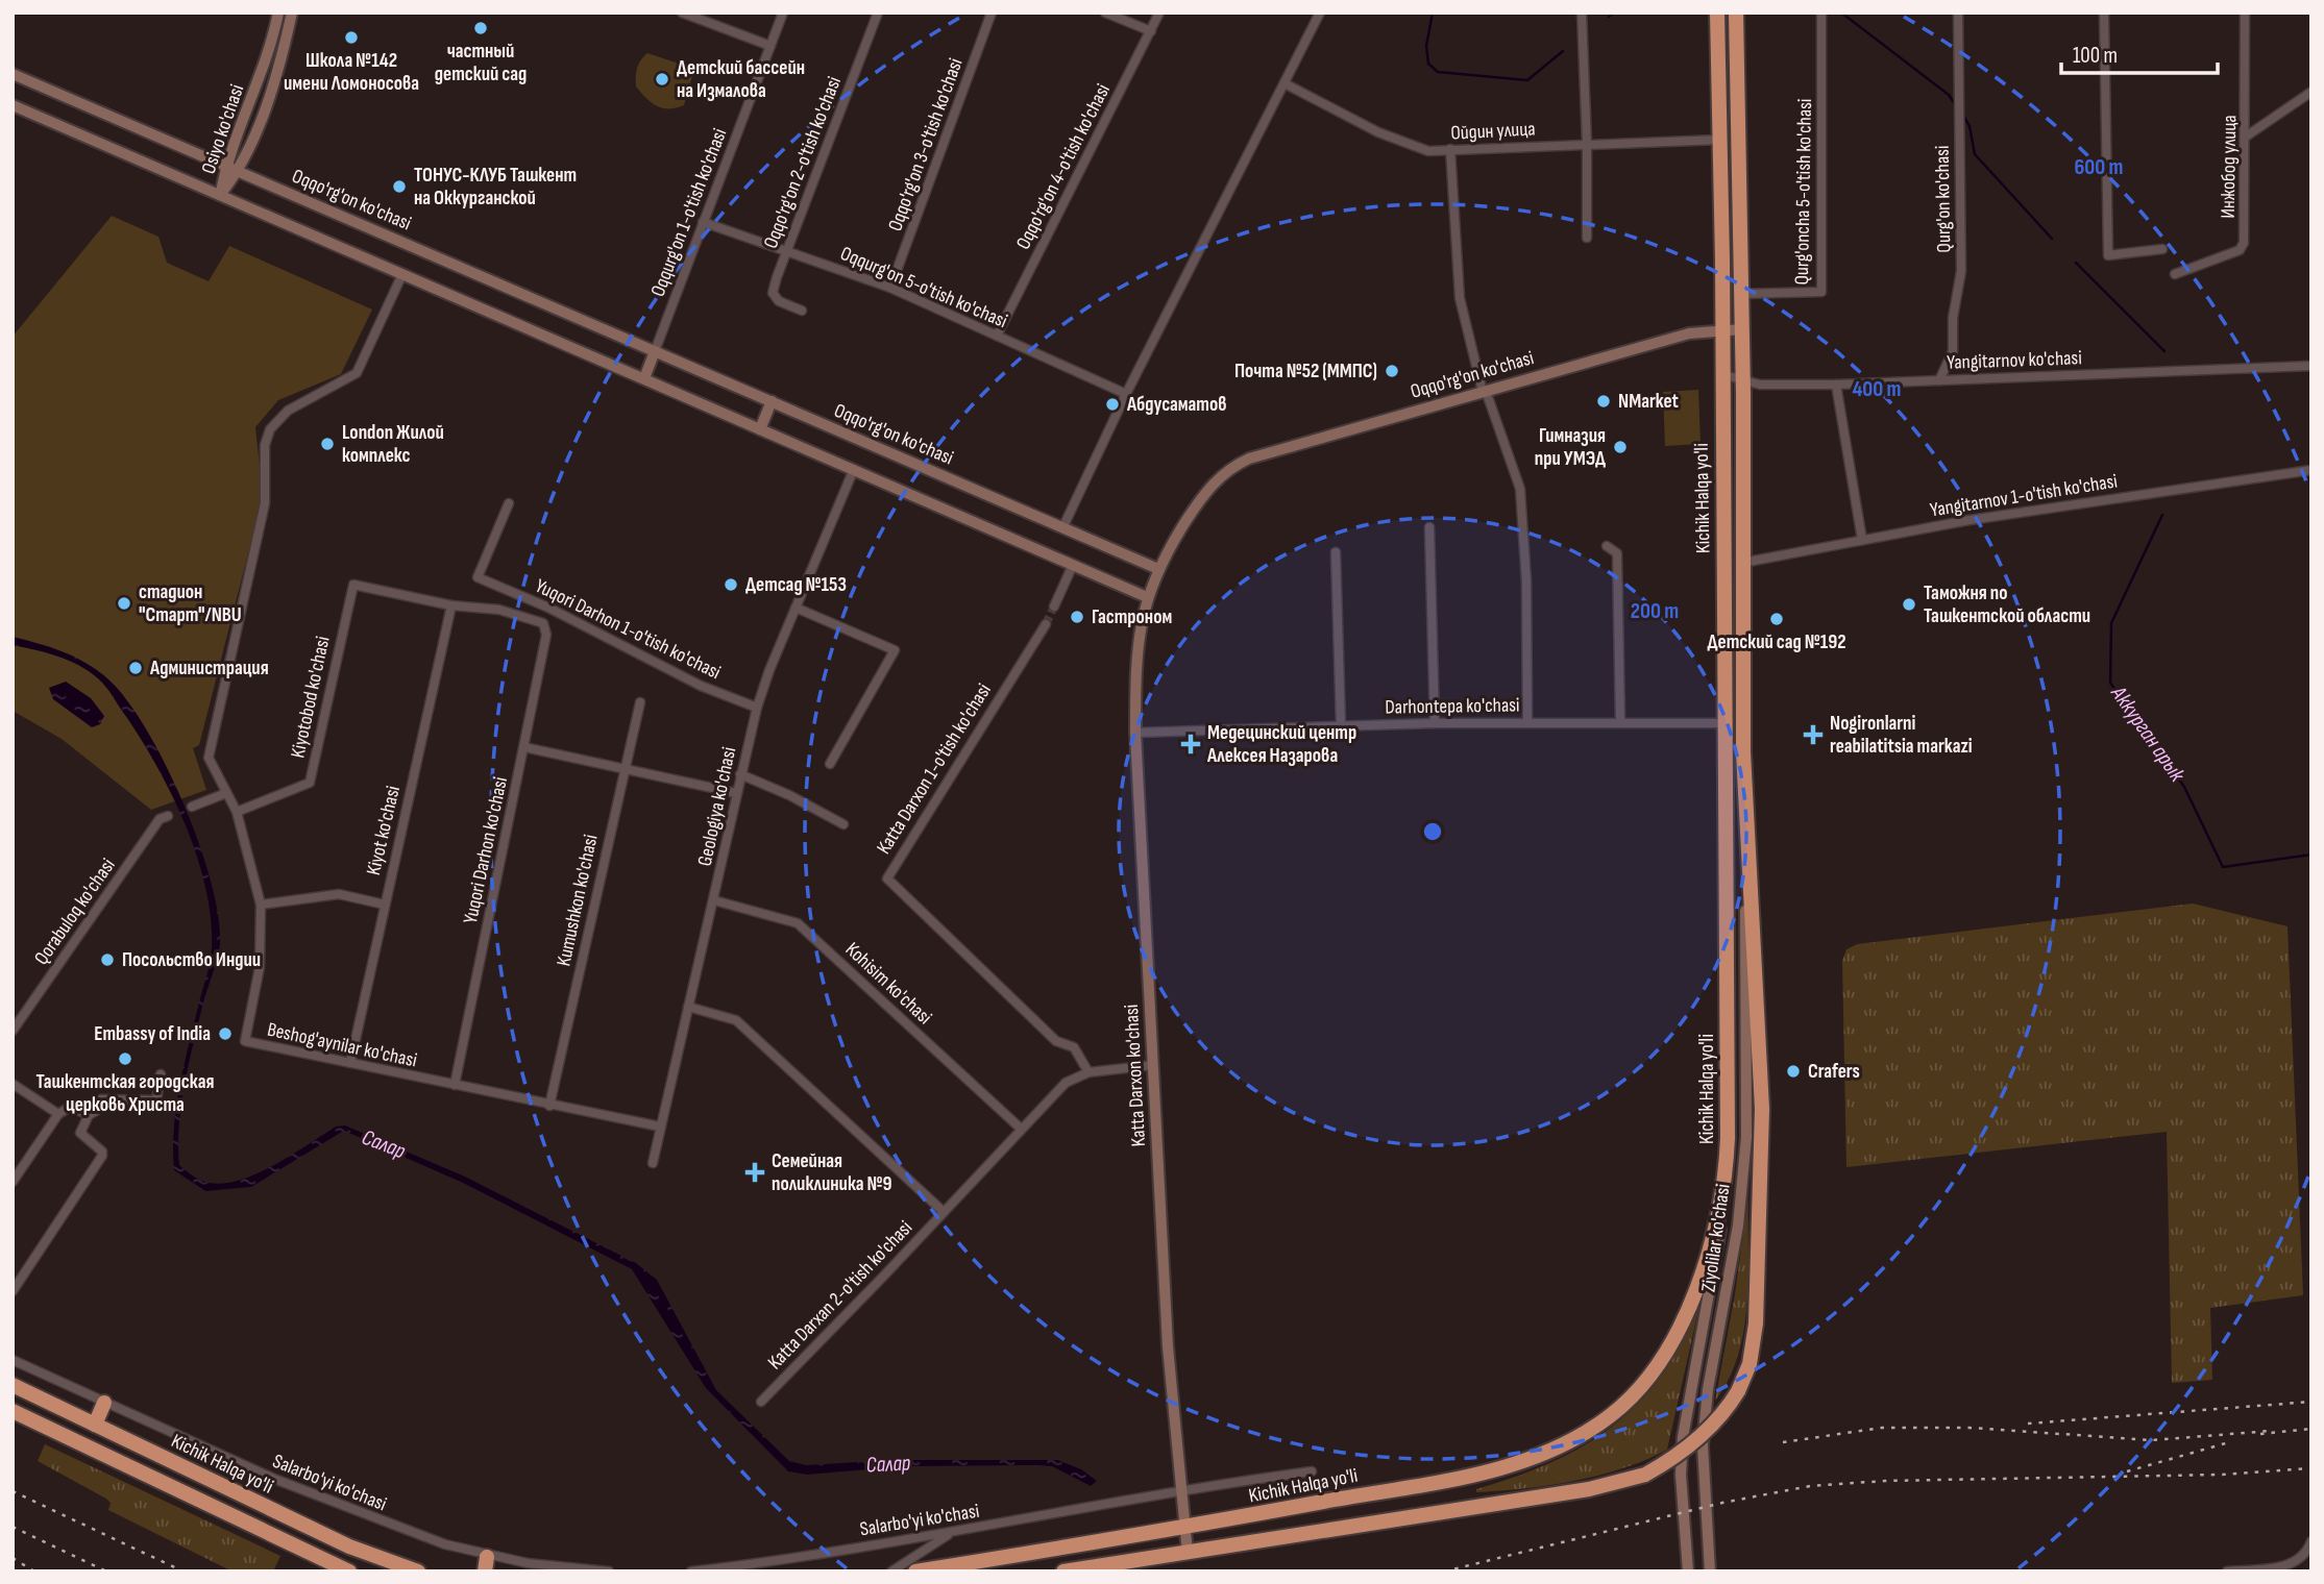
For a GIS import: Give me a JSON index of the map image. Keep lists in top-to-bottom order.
{
  "streets": {
    "highway": ["Kichik Halqa yo'li"],
    "main road": [
      "Osiyo ko'chasi",
      "Oqqo'rg'on ko'chasi",
      "Katta Darxon ko'chasi",
      "Ziyolilar ko'chasi"
    ],
    "street": [
      "Ойдин улица",
      "Oqqo'rg'on 3-o'tish ko'chasi",
      "Oqqo'rg'on 2-o'tish ko'chasi",
      "Oqqo'rg'on 4-o'tish ko'chasi",
      "Инжобод улица",
      "Qurg'oncha 5-o'tish ko'chasi",
      "Qurg'on ko'chasi",
      "Oqqurg'on 1-o'tish ko'chasi",
      "Oqqurg'on 5-o'tish ko'chasi",
      "Yangitarnov ko'chasi",
      "Yangitarnov 1-o'tish ko'chasi",
      "Yuqori Darhon 1-o'tish ko'chasi",
      "Kiyotobod ko'chasi",
      "Darhontepa ko'chasi",
      "Katta Darxon 1-o'tish ko'chasi",
      "Geologiya ko'chasi",
      "Kiyot ko'chasi",
      "Yuqori Darhon ko'chasi",
      "Kumushkon ko'chasi",
      "Qorabuloq ko'chasi",
      "Kohisim ko'chasi",
      "Beshog'aynilar ko'chasi",
      "Katta Darxan 2-o'tish ko'chasi",
      "Salarbo'yi ko'chasi"
    ]
  },
  "crossings": [
    ["Osiyo ko'chasi", "Oqqo'rg'on ko'chasi"],
    ["Ойдин улица", "Kichik Halqa yo'li"],
    ["Oqqo'rg'on 3-o'tish ko'chasi", "Oqqurg'on 5-o'tish ko'chasi"],
    ["Oqqo'rg'on 2-o'tish ko'chasi", "Oqqurg'on 5-o'tish ko'chasi"],
    ["Oqqo'rg'on 4-o'tish ko'chasi", "Oqqurg'on 5-o'tish ko'chasi"],
    ["Qurg'oncha 5-o'tish ko'chasi", "Kichik Halqa yo'li"],
    ["Qurg'on ko'chasi", "Yangitarnov ko'chasi"],
    ["Oqqo'rg'on ko'chasi", "Oqqurg'on 1-o'tish ko'chasi"],
    ["Oqqo'rg'on ko'chasi", "Kichik Halqa yo'li"],
    ["Oqqo'rg'on ko'chasi", "Katta Darxon ko'chasi"],
    ["Oqqurg'on 1-o'tish ko'chasi", "Oqqurg'on 5-o'tish ko'chasi"],
    ["Yangitarnov ko'chasi", "Kichik Halqa yo'li"],
    ["Yangitarnov 1-o'tish ko'chasi", "Kichik Halqa yo'li"],
    ["Kichik Halqa yo'li", "Darhontepa ko'chasi"],
    ["Kichik Halqa yo'li", "Katta Darxon ko'chasi"],
    ["Kichik Halqa yo'li", "Ziyolilar ko'chasi"],
    ["Yuqori Darhon 1-o'tish ko'chasi", "Kiyotobod ko'chasi"],
    ["Yuqori Darhon 1-o'tish ko'chasi", "Geologiya ko'chasi"],
    ["Yuqori Darhon 1-o'tish ko'chasi", "Kiyot ko'chasi"],
    ["Yuqori Darhon 1-o'tish ko'chasi", "Yuqori Darhon ko'chasi"],
    ["Kiyotobod ko'chasi", "Beshog'aynilar ko'chasi"],
    ["Darhontepa ko'chasi", "Katta Darxon ko'chasi"],
    ["Katta Darxon 1-o'tish ko'chasi", "Katta Darxan 2-o'tish ko'chasi"],
    ["Geologiya ko'chasi", "Kohisim ko'chasi"],
    ["Geologiya ko'chasi", "Beshog'aynilar ko'chasi"],
    ["Kiyot ko'chasi", "Beshog'aynilar ko'chasi"],
    ["Yuqori Darhon ko'chasi", "Beshog'aynilar ko'chasi"],
    ["Kumushkon ko'chasi", "Beshog'aynilar ko'chasi"],
    ["Kohisim ko'chasi", "Katta Darxan 2-o'tish ko'chasi"],
    ["Katta Darxon ko'chasi", "Katta Darxan 2-o'tish ko'chasi"],
    ["Katta Darxon ko'chasi", "Salarbo'yi ko'chasi"]
  ],
  "water": ["Аккурган арык", "Салар"],
  "places": {
    "other": [
      "частный детский сад",
      "Школа №142 имени Ломоносова",
      "Детский бассейн на Измалова",
      "ТОНУС-КЛУБ Ташкент на Оккурганской",
      "Почта №52 (ММПС)",
      "NMarket",
      "Абдусаматов",
      "London Жилой комплекс",
      "Гимназия при УМЭД",
      "Детсад №153",
      "стадион \"Старт\"/NBU",
      "Таможня по Ташкентской области",
      "Гастроном",
      "Детский сад №192",
      "Администрация",
      "Посольство Индии",
      "Embassy of India",
      "Ташкентская городская церковь Христа",
      "Crafers"
    ],
    "health": ["Nogironlarni reabilatitsia markazi", "Медецинский центр Алексея Назарова", "Семейная поликлиника №9"]
  },
  "scale_bar": "100 m",
  "rings": ["600 m", "400 m", "200 m"]
}
